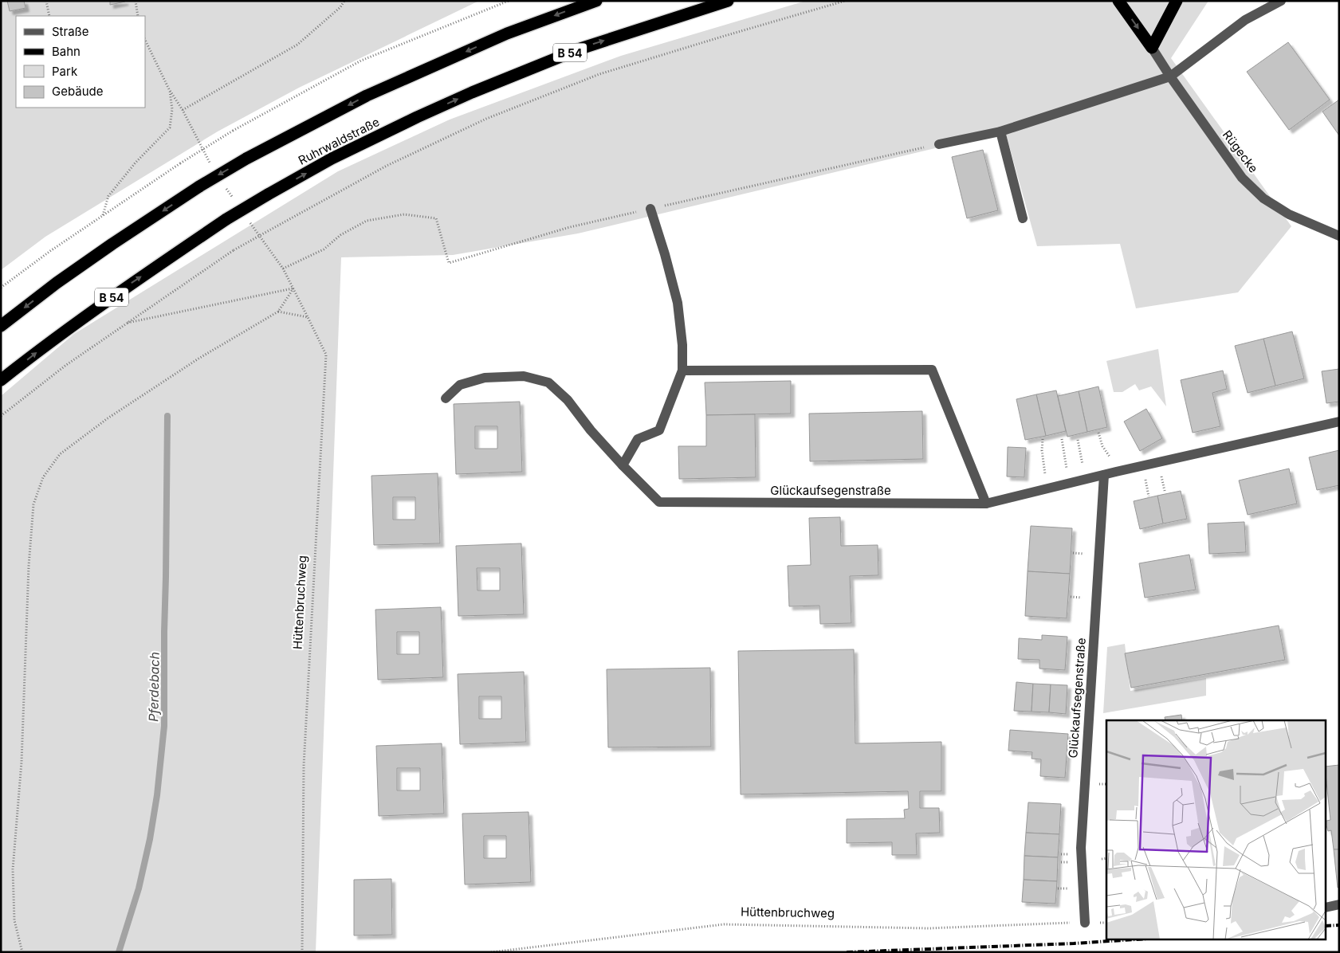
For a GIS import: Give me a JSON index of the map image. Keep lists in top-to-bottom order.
{
  "streets": {
    "highway": ["B 54", "Ruhrwaldstraße"],
    "street": ["Rügecke", "Glückaufsegenstraße"],
    "path": ["Hüttenbruchweg"]
  },
  "crossings": [
    ["Glückaufsegenstraße", "Hüttenbruchweg"]
  ],
  "water": ["Pferdebach"],
  "legend": [
    "Straße",
    "Bahn",
    "Park",
    "Gebäude"
  ]
}
